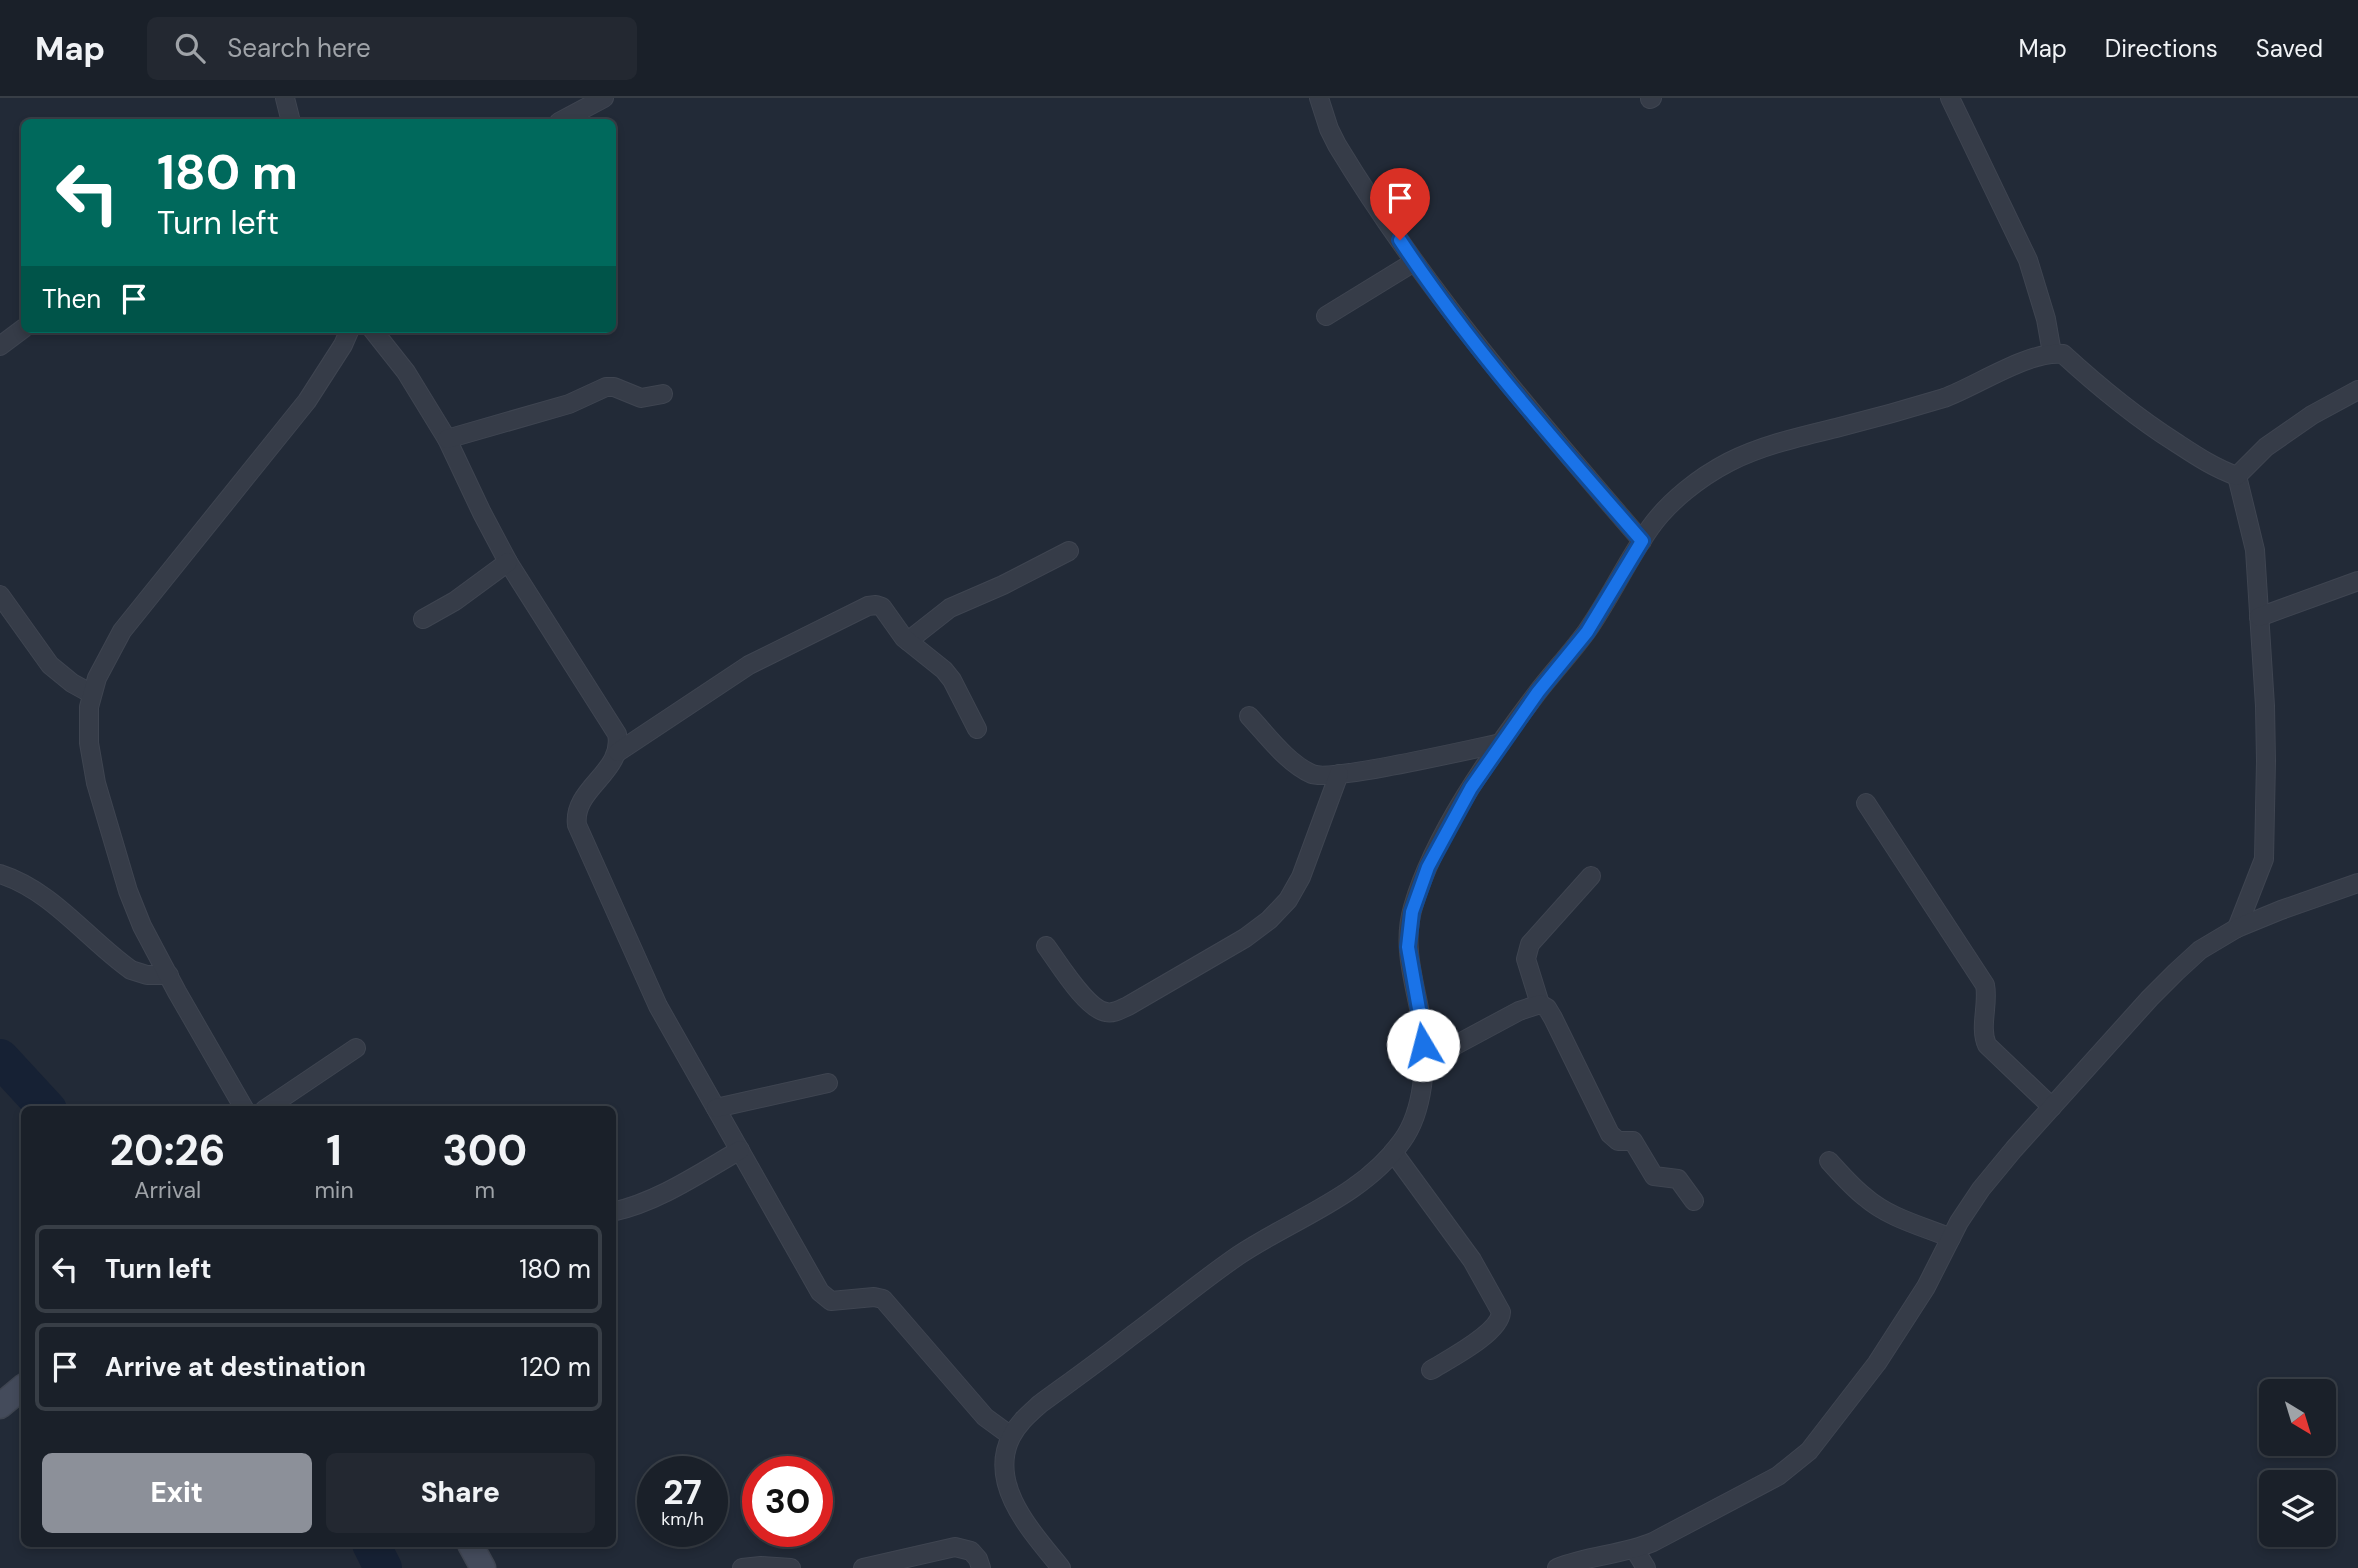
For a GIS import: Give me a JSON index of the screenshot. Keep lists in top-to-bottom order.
{
  "north": "bottom right",
  "page": {
    "header": "Map",
    "search": "Search here",
    "nav": ["Map", "Directions", "Saved"],
    "turn": ["180 m", "Turn left"],
    "then": "Then",
    "eta": [
      "20:26",
      "Arrival",
      "1",
      "min",
      "300",
      "m"
    ],
    "list": [
      {
        "name": "Turn left",
        "value": "180 m"
      },
      {
        "name": "Arrive at destination",
        "value": "120 m"
      }
    ],
    "buttons": ["Exit", "Share"],
    "speed": "27 km/h",
    "limit": "30"
  }
}
